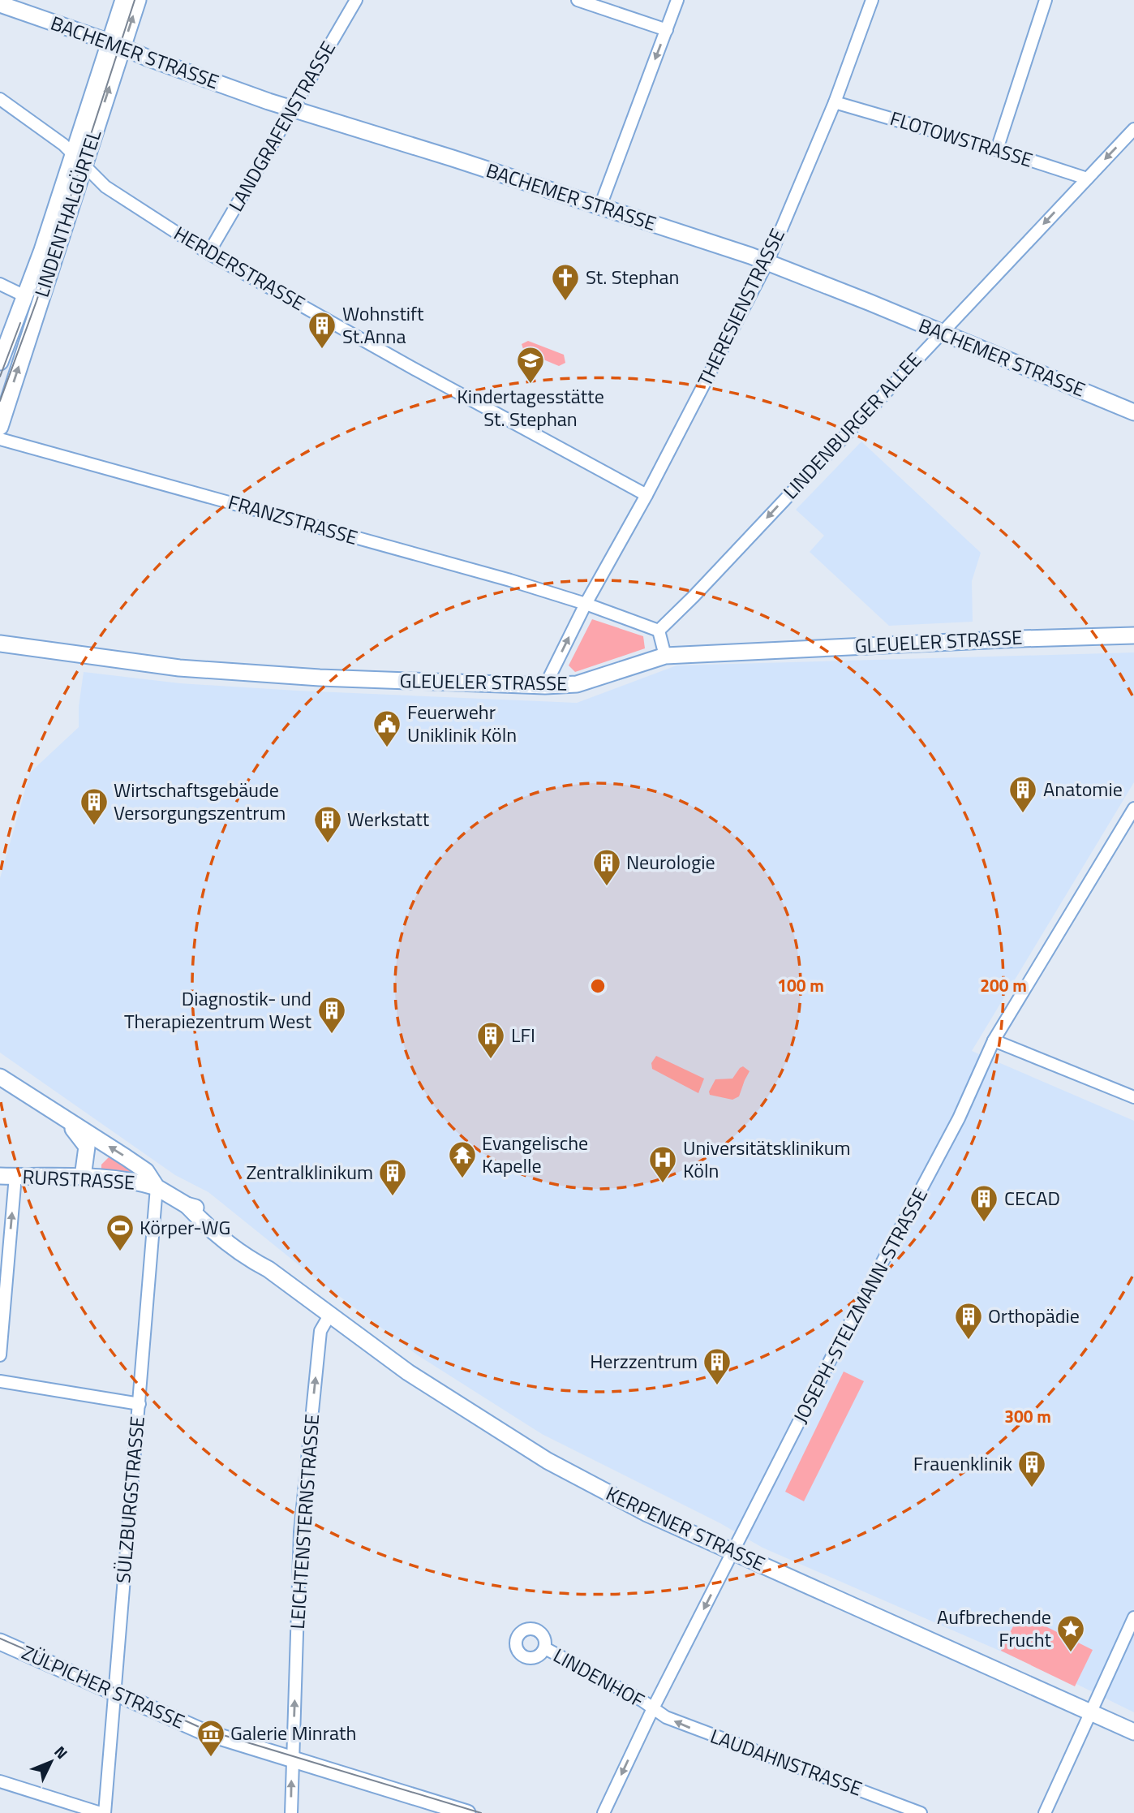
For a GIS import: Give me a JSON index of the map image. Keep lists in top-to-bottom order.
{
  "streets": {
    "street": [
      "BACHEMER STRASSE",
      "LANDGRAFENSTRASSE",
      "FLOTOWSTRASSE",
      "LINDENTHALGÜRTEL",
      "HERDERSTRASSE",
      "THERESIENSTRASSE",
      "LINDENBURGER ALLEE",
      "FRANZSTRASSE",
      "GLEUELER STRASSE",
      "RURSTRASSE",
      "JOSEPH-STELZMANN-STRASSE",
      "SÜLZBURGSTRASSE",
      "LEICHTENSTERNSTRASSE",
      "KERPENER STRASSE",
      "LINDENHOF",
      "ZÜLPICHER STRASSE",
      "LAUDAHNSTRASSE"
    ]
  },
  "crossings": [
    ["BACHEMER STRASSE", "LANDGRAFENSTRASSE"],
    ["BACHEMER STRASSE", "LINDENTHALGÜRTEL"],
    ["BACHEMER STRASSE", "THERESIENSTRASSE"],
    ["BACHEMER STRASSE", "LINDENBURGER ALLEE"],
    ["LANDGRAFENSTRASSE", "HERDERSTRASSE"],
    ["FLOTOWSTRASSE", "THERESIENSTRASSE"],
    ["FLOTOWSTRASSE", "LINDENBURGER ALLEE"],
    ["LINDENTHALGÜRTEL", "HERDERSTRASSE"],
    ["HERDERSTRASSE", "THERESIENSTRASSE"],
    ["THERESIENSTRASSE", "FRANZSTRASSE"],
    ["THERESIENSTRASSE", "GLEUELER STRASSE"],
    ["LINDENBURGER ALLEE", "FRANZSTRASSE"],
    ["RURSTRASSE", "SÜLZBURGSTRASSE"],
    ["RURSTRASSE", "KERPENER STRASSE"],
    ["JOSEPH-STELZMANN-STRASSE", "KERPENER STRASSE"],
    ["JOSEPH-STELZMANN-STRASSE", "LINDENHOF"],
    ["JOSEPH-STELZMANN-STRASSE", "LAUDAHNSTRASSE"],
    ["SÜLZBURGSTRASSE", "KERPENER STRASSE"],
    ["SÜLZBURGSTRASSE", "ZÜLPICHER STRASSE"],
    ["LEICHTENSTERNSTRASSE", "KERPENER STRASSE"],
    ["LEICHTENSTERNSTRASSE", "ZÜLPICHER STRASSE"],
    ["LINDENHOF", "LAUDAHNSTRASSE"]
  ],
  "one_way": ["LINDENBURGER ALLEE", "LEICHTENSTERNSTRASSE", "LAUDAHNSTRASSE"],
  "places": {
    "church": ["St. Stephan"],
    "building": [
      "Wohnstift St.Anna",
      "Anatomie",
      "Wirtschaftsgebäude Versorgungszentrum",
      "Werkstatt",
      "Neurologie",
      "Diagnostik- und Therapiezentrum West",
      "LFI",
      "Zentralklinikum",
      "CECAD",
      "Orthopädie",
      "Herzzentrum",
      "Frauenklinik"
    ],
    "school or university": ["Kindertagesstätte St. Stephan"],
    "public building": ["Feuerwehr Uniklinik Köln"],
    "temple": ["Evangelische Kapelle"],
    "hospital": ["Universitätsklinikum Köln"],
    "sports": ["Körper-WG"],
    "place": ["Aufbrechende Frucht"],
    "museum": ["Galerie Minrath"]
  },
  "north": "top right",
  "rings": ["100 m", "200 m", "300 m"]
}
